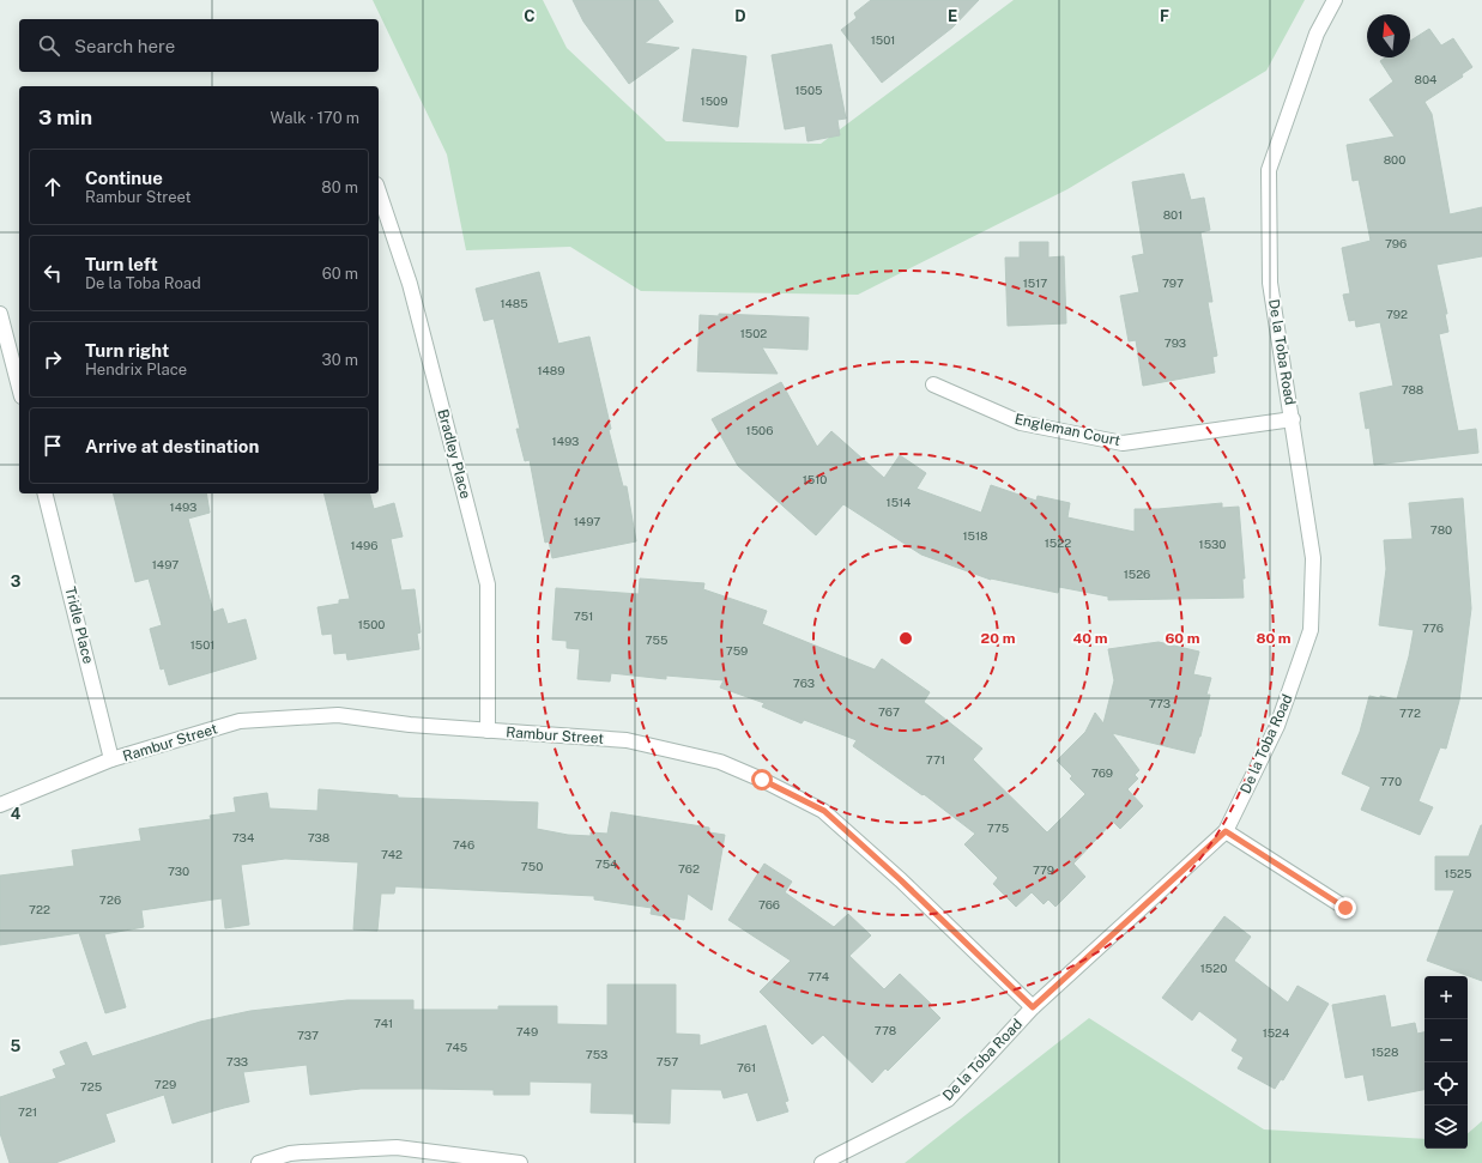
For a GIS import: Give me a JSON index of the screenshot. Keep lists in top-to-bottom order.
{
  "streets": {
    "street": [
      "De la Toba Road",
      "Engleman Court",
      "Bradley Place",
      "Tridle Place",
      "Rambur Street"
    ]
  },
  "crossings": [
    ["De la Toba Road", "Engleman Court"],
    ["De la Toba Road", "Rambur Street"],
    ["Bradley Place", "Rambur Street"],
    ["Tridle Place", "Rambur Street"]
  ],
  "house_numbers": [
    "1501",
    "804",
    "1505",
    "1509",
    "800",
    "801",
    "796",
    "1517",
    "797",
    "1485",
    "792",
    "1502",
    "793",
    "1489",
    "788",
    "1506",
    "1493",
    "1510",
    "1514",
    "1493",
    "1497",
    "780",
    "1518",
    "1522",
    "1530",
    "1496",
    "1497",
    "1526",
    "751",
    "1500",
    "776",
    "755",
    "1501",
    "759",
    "763",
    "773",
    "767",
    "772",
    "771",
    "769",
    "770",
    "775",
    "734",
    "738",
    "746",
    "742",
    "754",
    "750",
    "762",
    "779",
    "730",
    "1525",
    "726",
    "766",
    "722",
    "1520",
    "774",
    "741",
    "778",
    "749",
    "1524",
    "737",
    "745",
    "1528",
    "753",
    "733",
    "757",
    "761",
    "729",
    "725",
    "721"
  ],
  "north": "top",
  "page": {
    "search": "Search here",
    "heading": ["3 min", "Walk · 170 m"],
    "list": [
      ["Continue", "Rambur Street", "80 m"],
      ["Turn left", "De la Toba Road", "60 m"],
      ["Turn right", "Hendrix Place", "30 m"],
      "Arrive at destination"
    ],
    "map_buttons": ["+", "−"]
  },
  "grid": {
    "columns": [
      "C",
      "D",
      "E",
      "F"
    ],
    "rows": ["3", "4", "5"]
  },
  "rings": [
    "20 m",
    "40 m",
    "60 m",
    "80 m"
  ]
}
